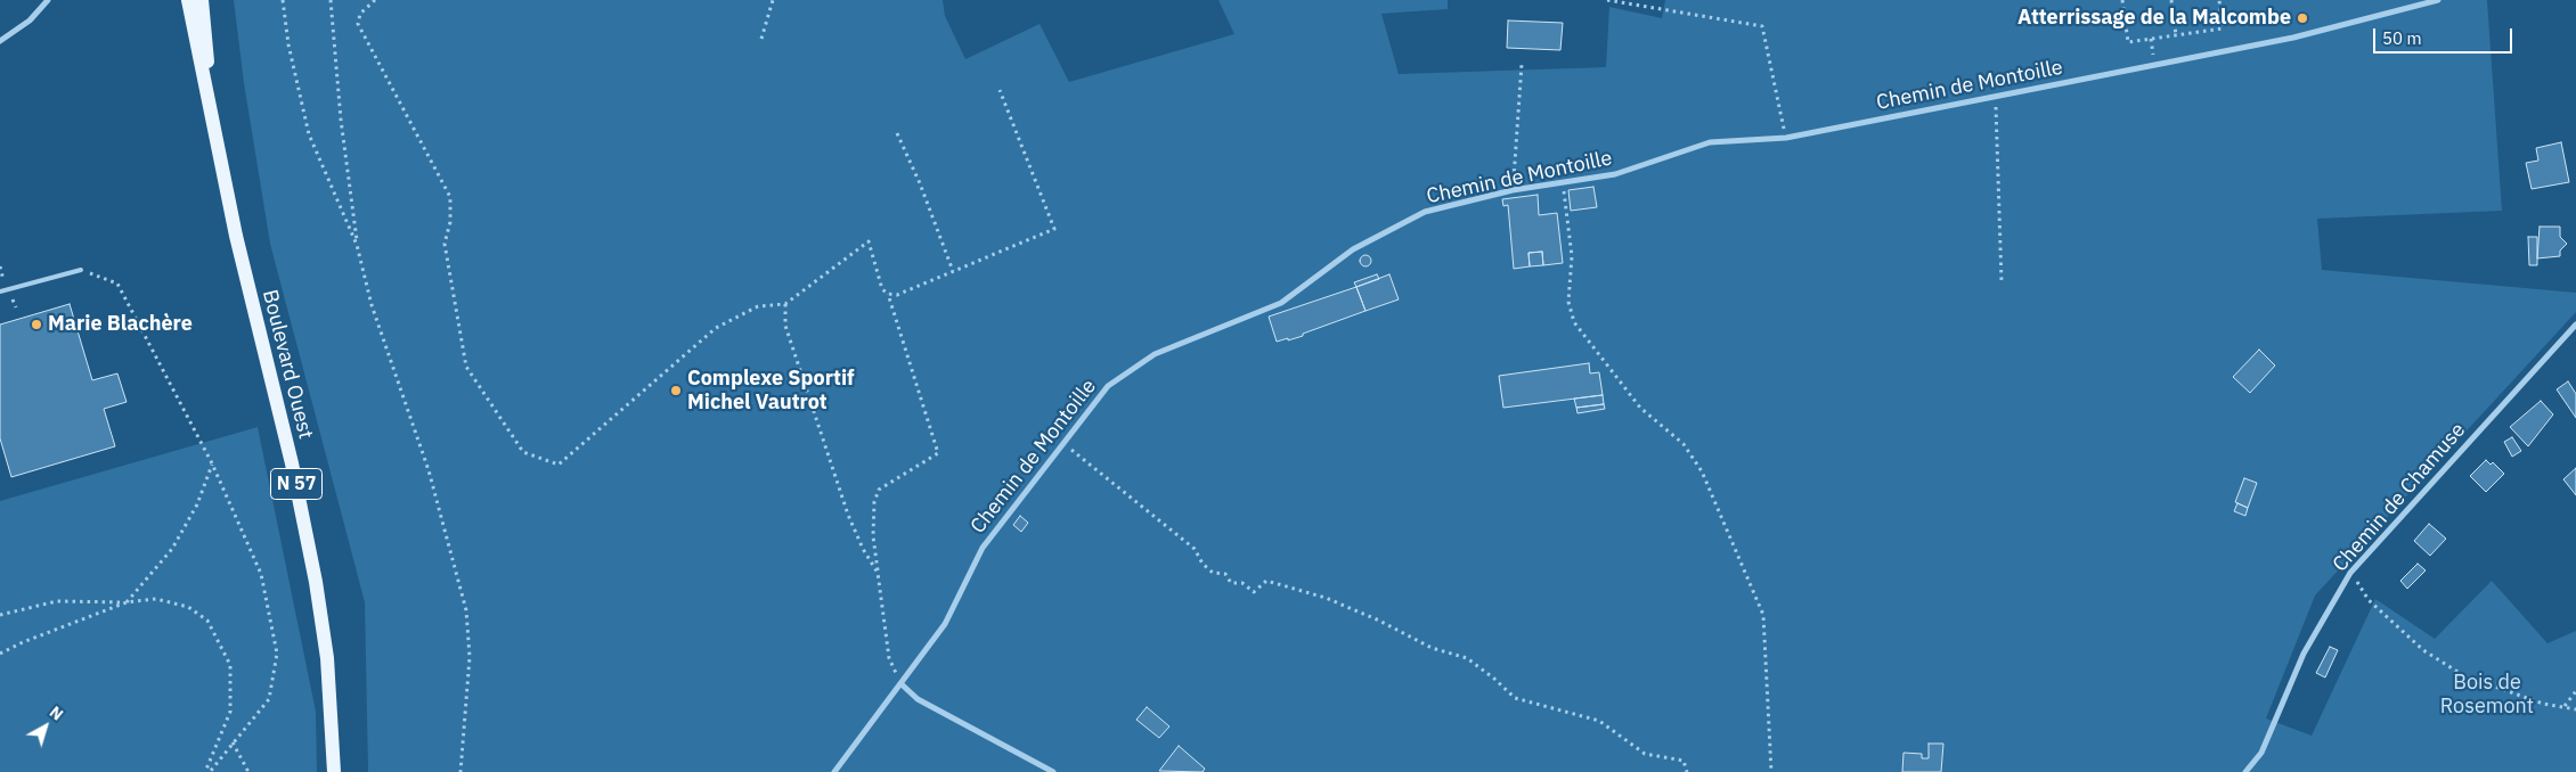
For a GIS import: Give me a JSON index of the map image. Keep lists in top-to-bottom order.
{
  "streets": {
    "main road": ["Boulevard Ouest", "N 57"],
    "street": ["Chemin de Montoille", "Chemin de Chamuse"]
  },
  "parks": ["Bois de Rosemont"],
  "places": ["Atterrissage de la Malcombe", "Marie Blachère", "Complexe Sportif Michel Vautrot"],
  "scale_bar": "50 m",
  "north": "top right"
}
